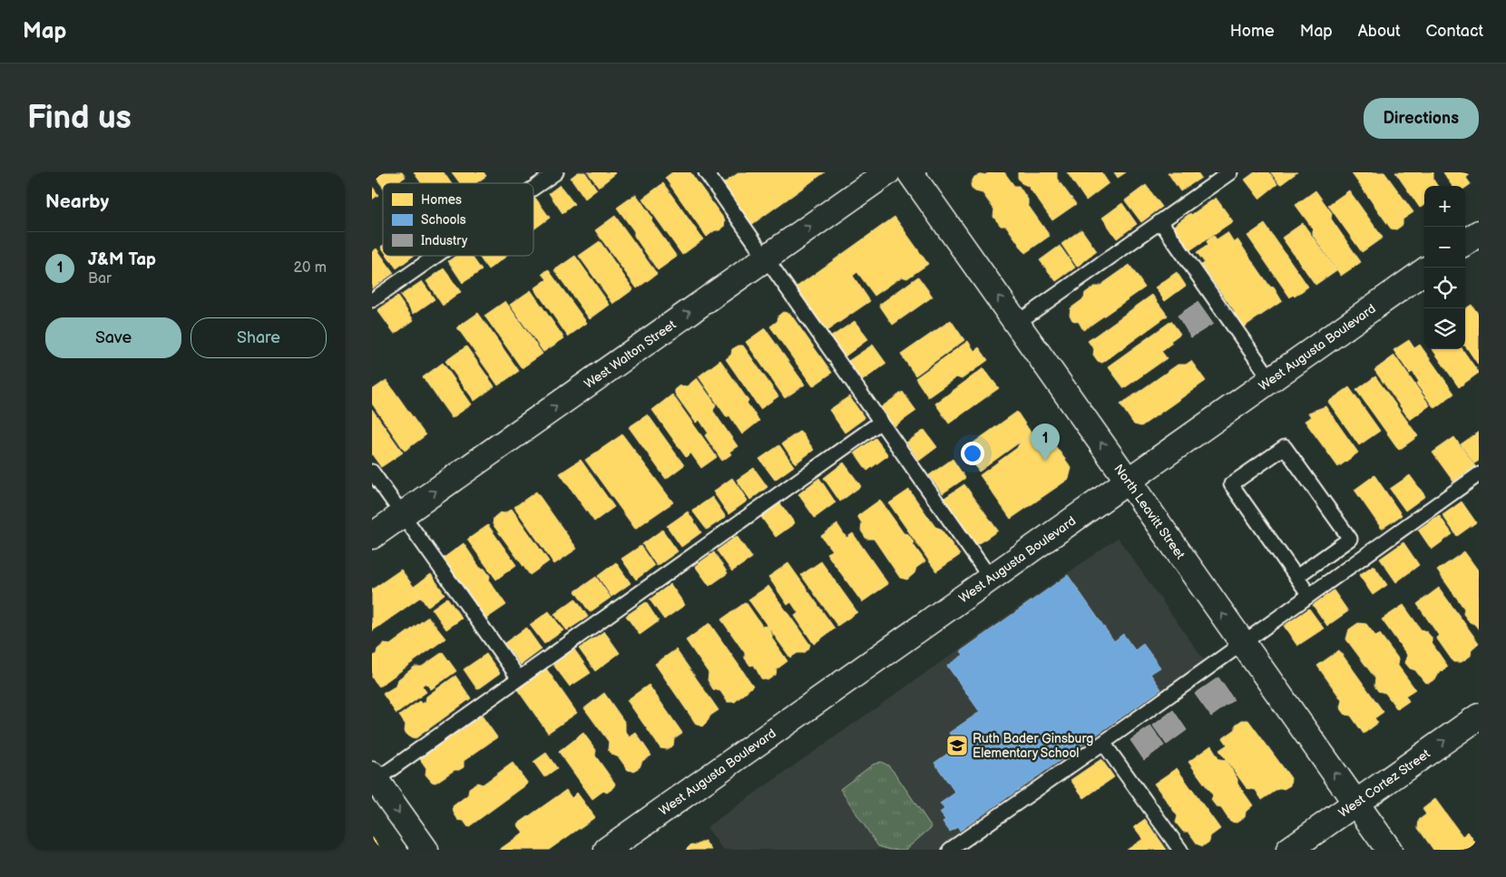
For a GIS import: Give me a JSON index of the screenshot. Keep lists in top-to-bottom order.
{
  "streets": {
    "street": [
      "West Augusta Boulevard",
      "West Walton Street",
      "North Leavitt Street",
      "West Cortez Street"
    ]
  },
  "crossings": [
    ["West Augusta Boulevard", "North Leavitt Street"],
    ["North Leavitt Street", "West Cortez Street"]
  ],
  "one_way": ["West Walton Street", "North Leavitt Street", "West Cortez Street"],
  "places": {
    "school or university": ["Ruth Bader Ginsburg Elementary School"]
  },
  "legend": ["Homes", "Schools", "Industry"],
  "page": {
    "header": "Map",
    "nav": [
      "Home",
      "Map",
      "About",
      "Contact"
    ],
    "buttons": [
      "Directions",
      ["Save", "Share"]
    ],
    "title": "Find us",
    "heading": "Nearby",
    "map_buttons": ["+", "−"],
    "list": [
      {
        "mark": "1",
        "name": "J&M Tap",
        "note": "Bar",
        "value": "20 m"
      }
    ],
    "pins": "1"
  }
}
